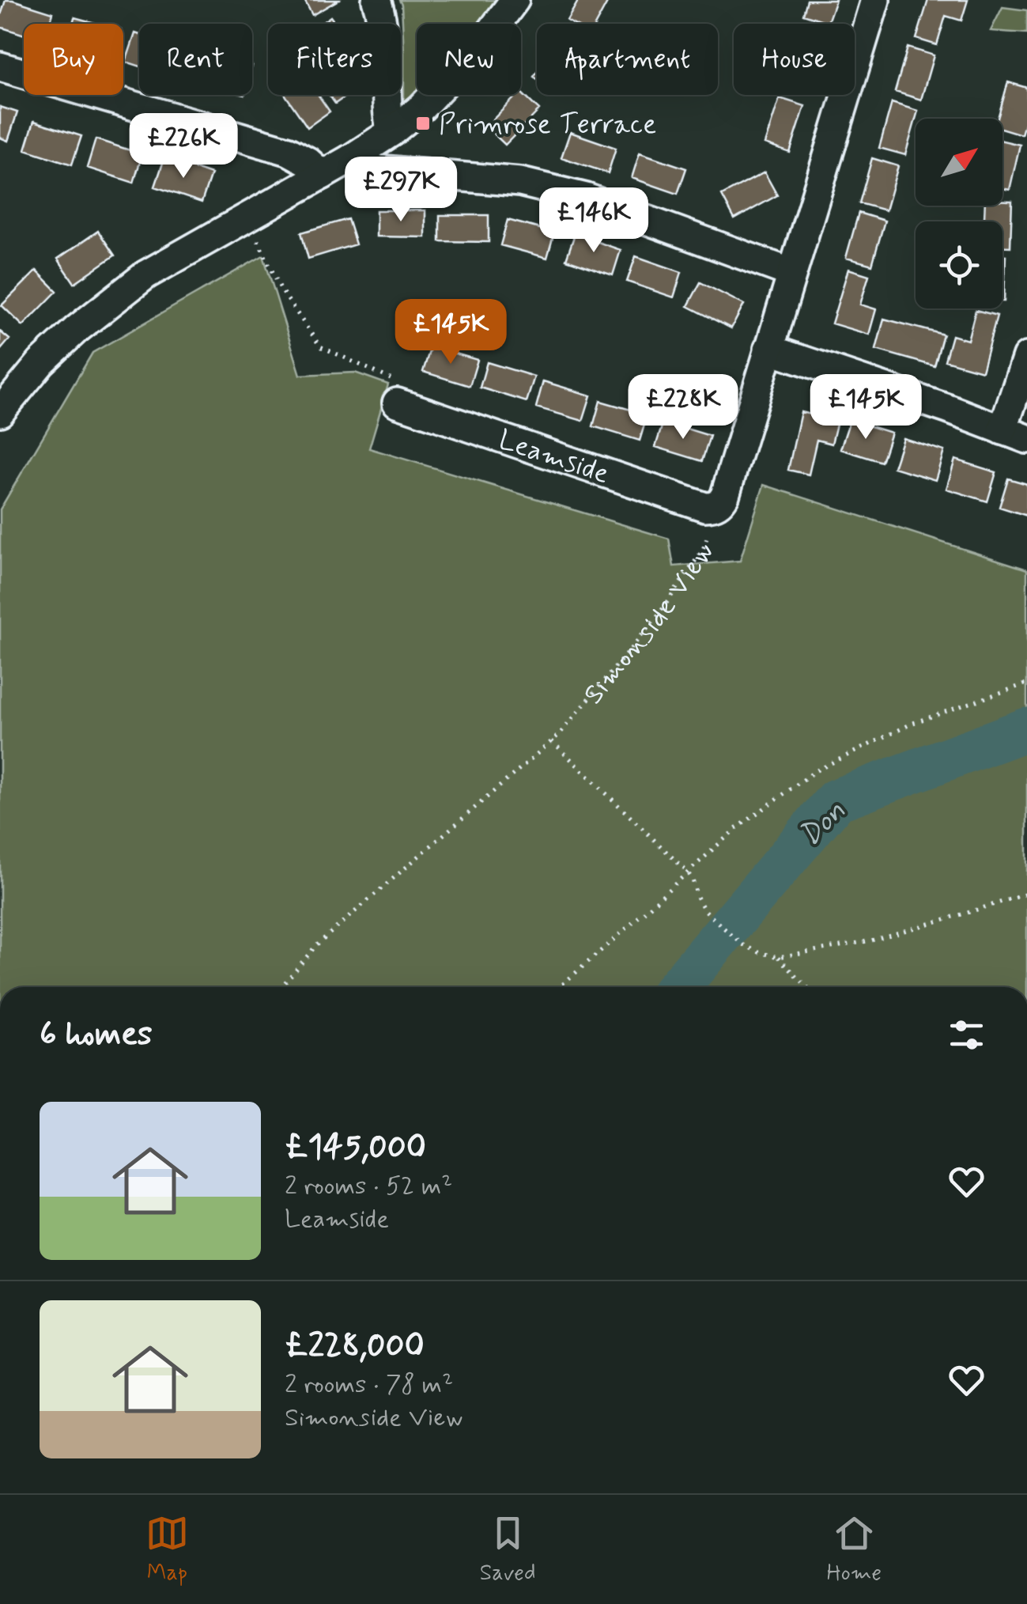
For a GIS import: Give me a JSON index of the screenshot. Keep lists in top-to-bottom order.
{
  "streets": {
    "street": ["Leamside", "Simonside View"]
  },
  "crossings": [
    ["Leamside", "Simonside View"]
  ],
  "water": ["Don"],
  "places": {
    "transit": ["Primrose Terrace"]
  },
  "north": "top right",
  "page": {
    "chip": [
      "Buy",
      "Rent",
      "Filters",
      "New",
      "Apartment",
      "House"
    ],
    "price": [
      "£226K",
      "£297K",
      "£146K",
      "£145K",
      "£228K",
      "£145K"
    ],
    "heading": "6 homes",
    "list": [
      {
        "name": "£145,000",
        "note": "2 rooms · 52 m² · Leamside"
      },
      {
        "name": "£228,000",
        "note": "2 rooms · 78 m² · Simonside View"
      }
    ],
    "tabs": ["Map", "Saved", "Home"]
  }
}
